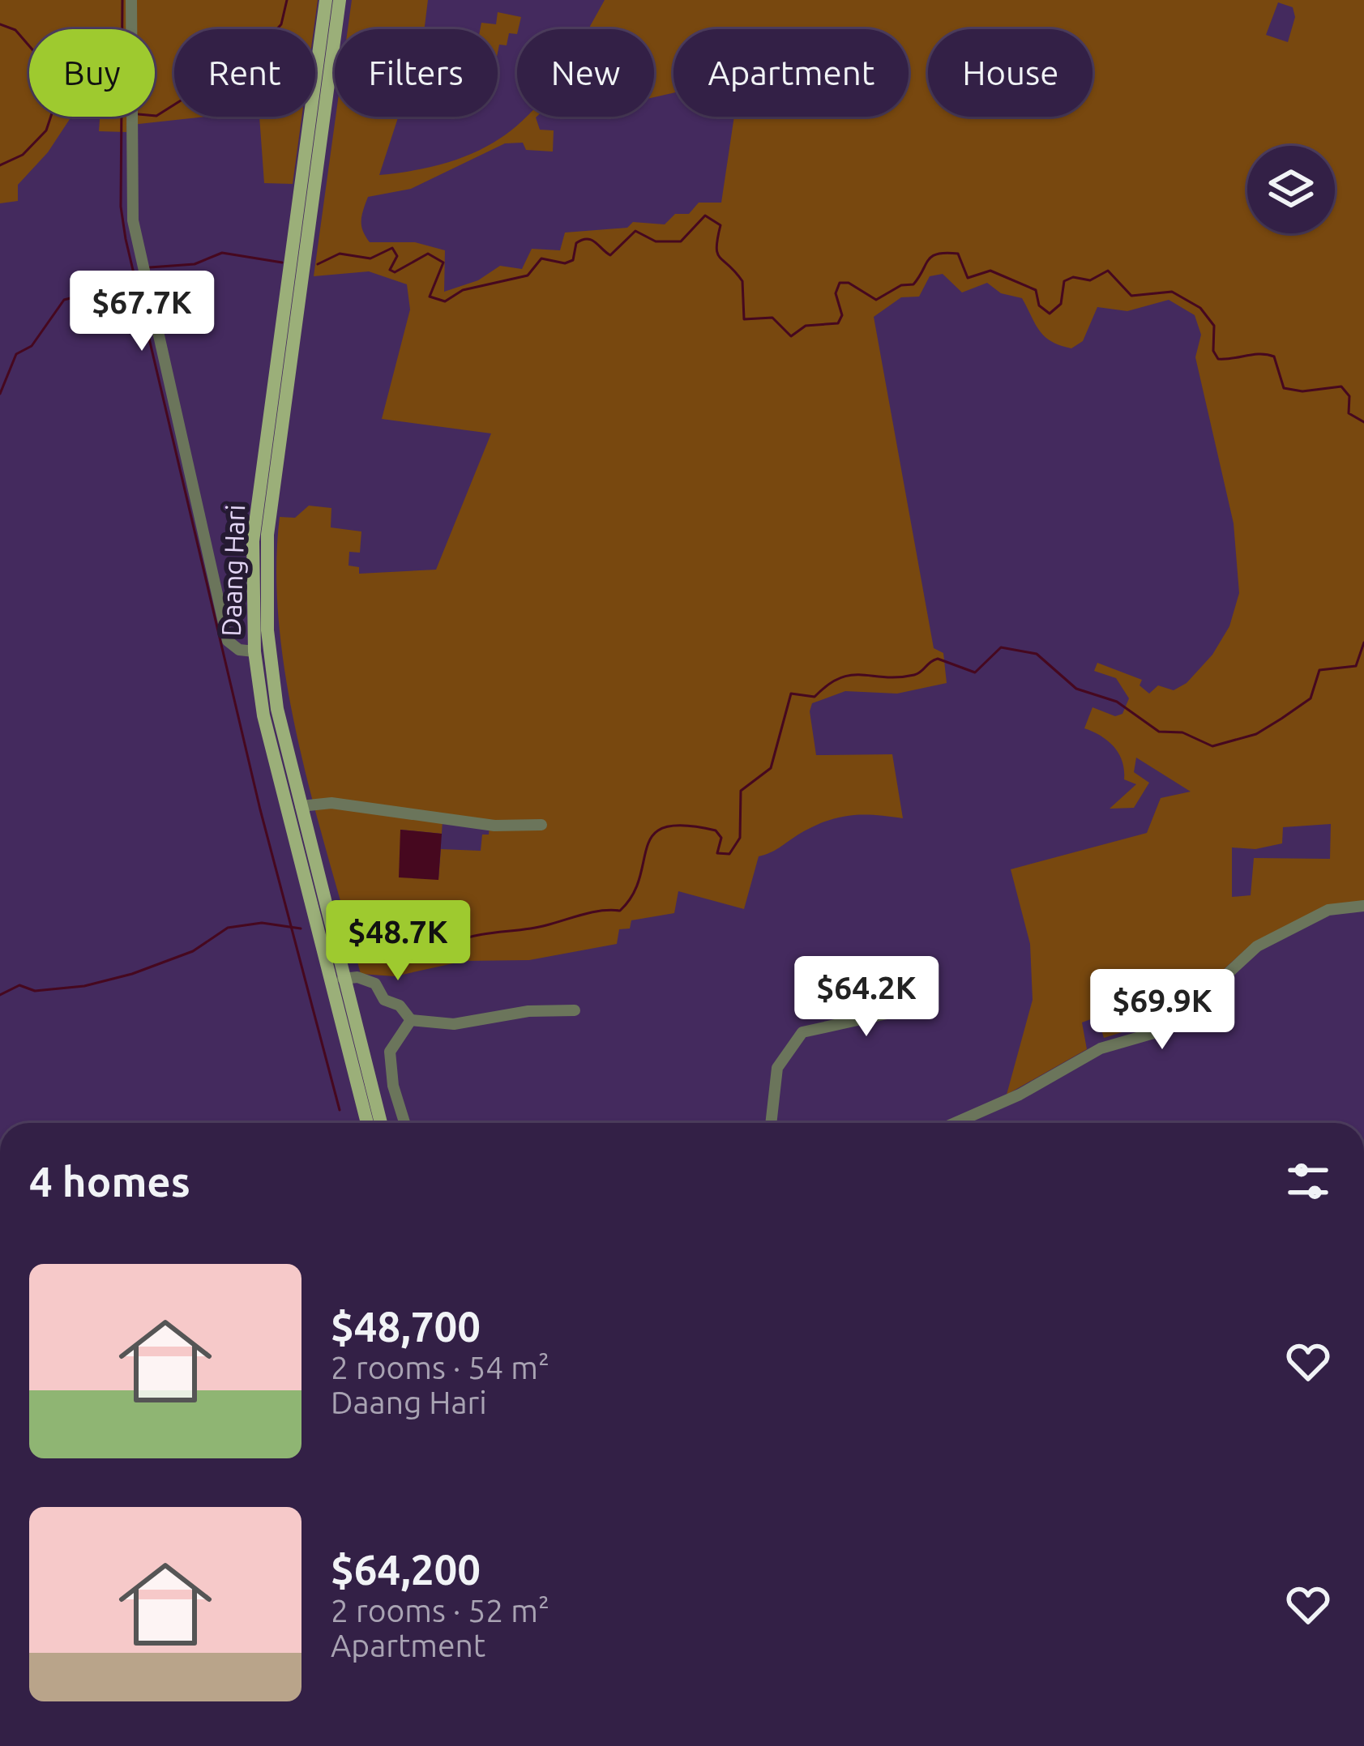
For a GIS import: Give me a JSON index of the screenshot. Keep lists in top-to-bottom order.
{
  "streets": {
    "main road": ["Daang Hari"]
  },
  "page": {
    "chip": [
      "Buy",
      "Rent",
      "Filters",
      "New",
      "Apartment",
      "House"
    ],
    "price": [
      "$67.7K",
      "$48.7K",
      "$64.2K",
      "$69.9K"
    ],
    "heading": "4 homes",
    "list": [
      {
        "name": "$48,700",
        "note": "2 rooms · 54 m² · Daang Hari"
      },
      {
        "name": "$64,200",
        "note": "2 rooms · 52 m² · Apartment"
      }
    ]
  }
}
